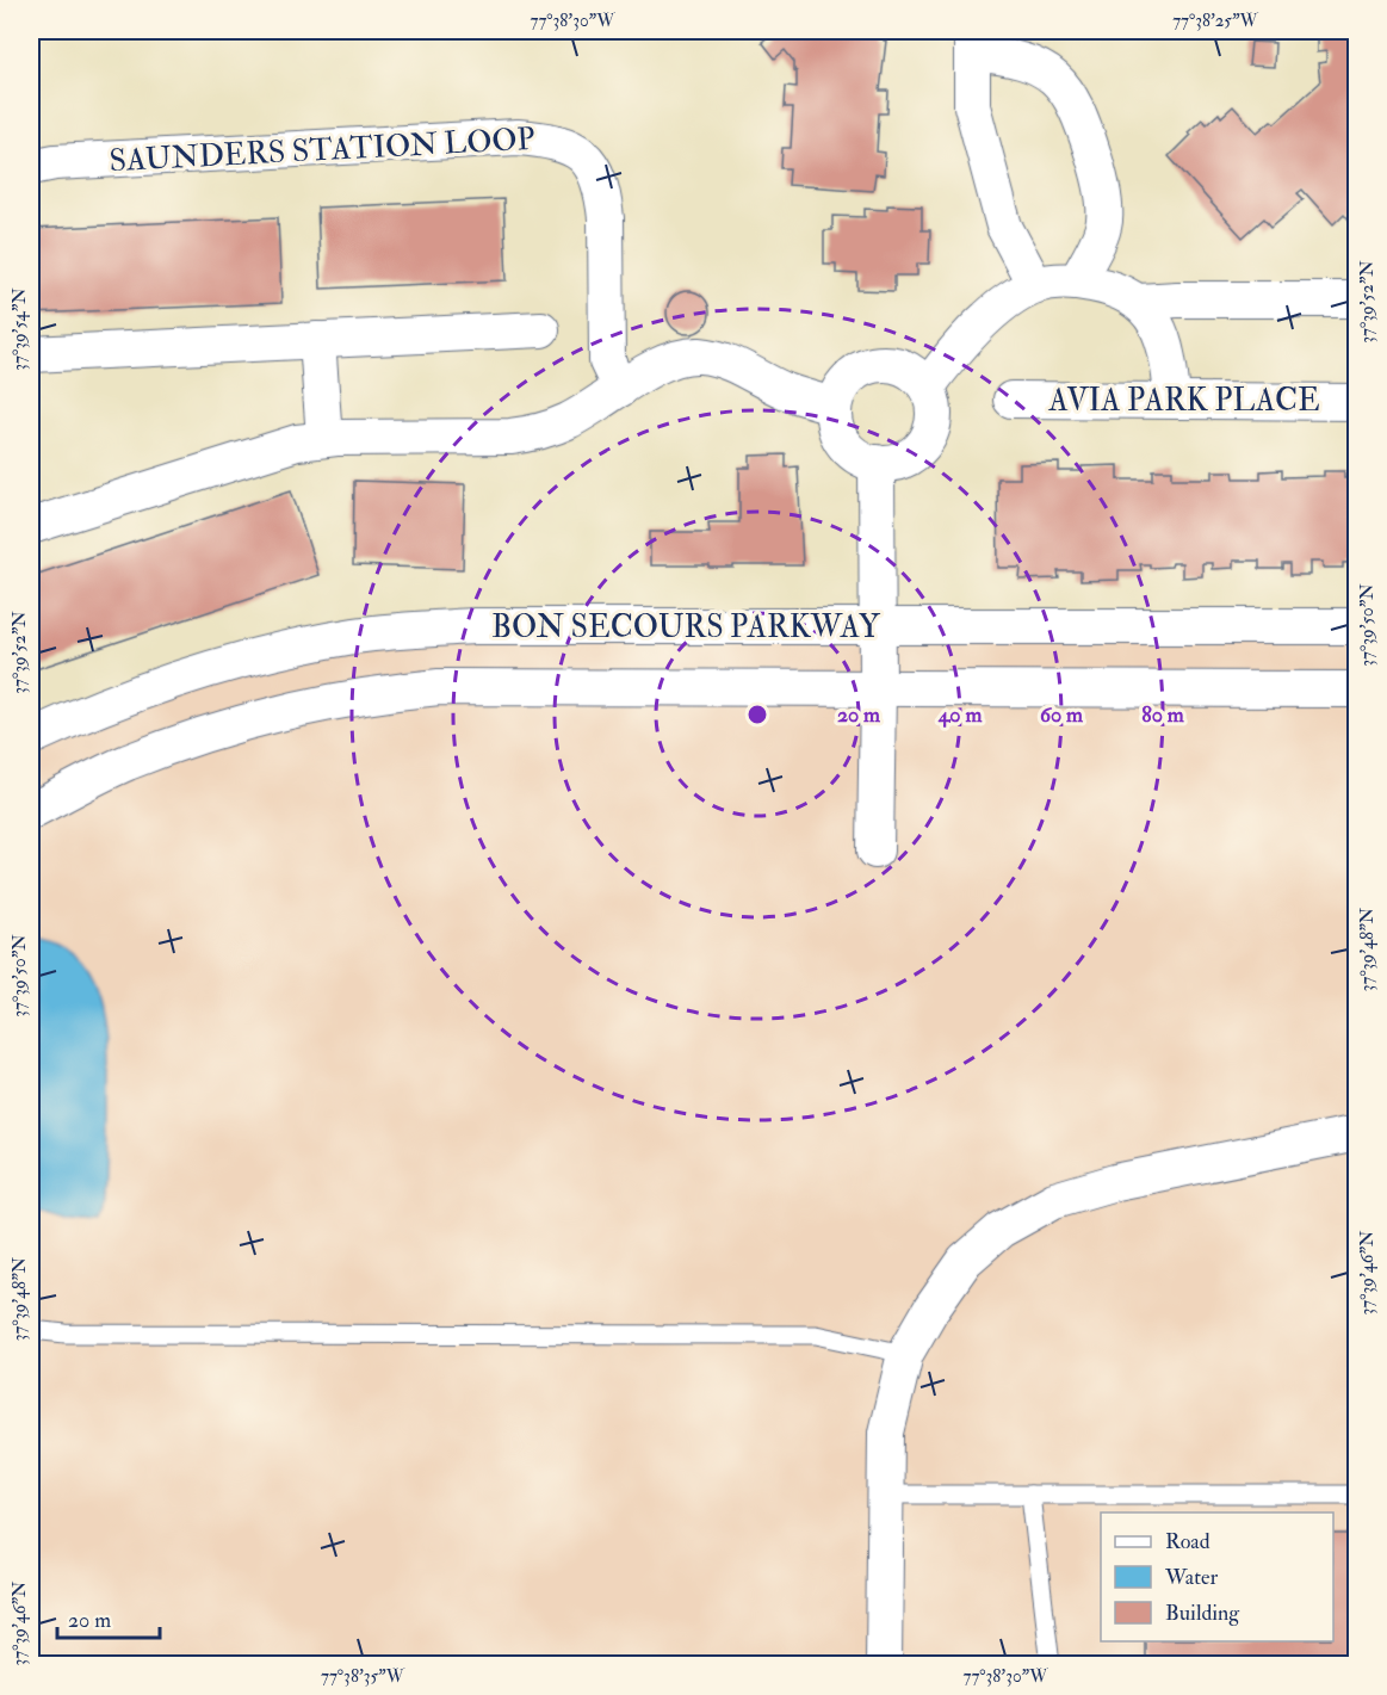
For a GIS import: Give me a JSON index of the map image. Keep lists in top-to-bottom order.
{
  "streets": {
    "street": ["SAUNDERS STATION LOOP", "AVIA PARK PLACE", "BON SECOURS PARKWAY"]
  },
  "legend": ["Road", "Water", "Building"],
  "scale_bar": "20 m",
  "coordinates": [
    "77°38'30\"W",
    "77°38'25\"W",
    "37°39'52\"N",
    "37°39'54\"N",
    "37°39'50\"N",
    "37°39'48\"N",
    "37°39'46\"N",
    "77°38'35\"W"
  ],
  "rings": [
    "20 m",
    "40 m",
    "60 m",
    "80 m"
  ]
}
